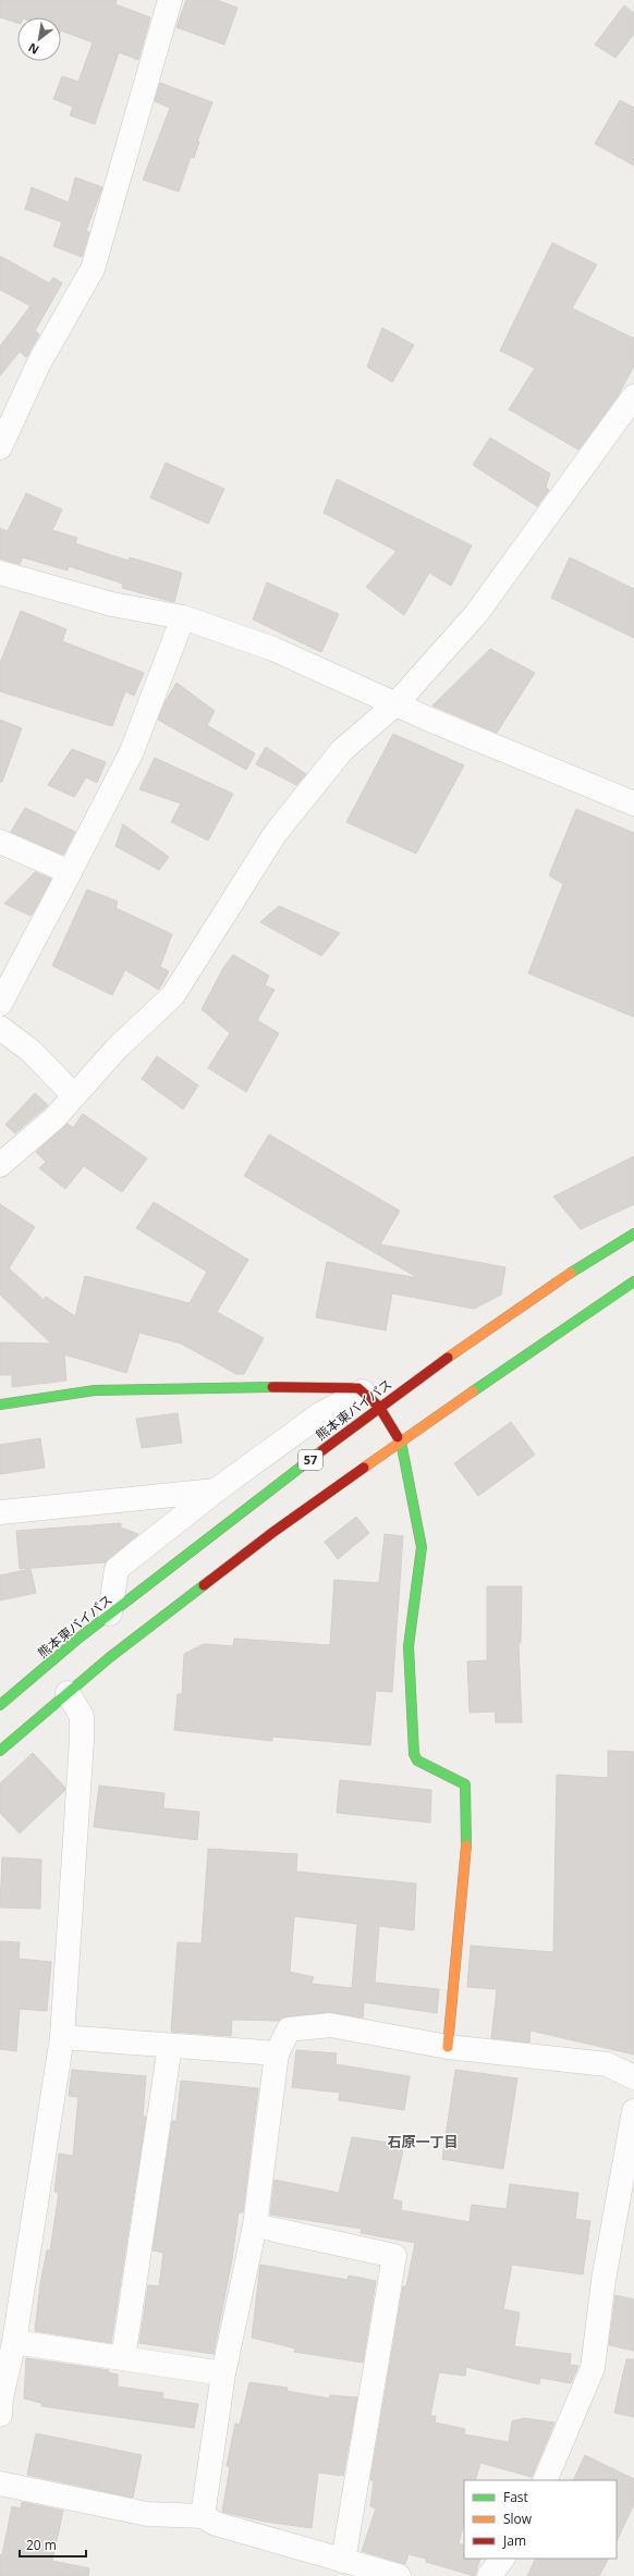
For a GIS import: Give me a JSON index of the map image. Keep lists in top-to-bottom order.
{
  "streets": {
    "main road": ["熊本東バイパス", "57"]
  },
  "districts": ["石原一丁目"],
  "legend": ["Fast", "Slow", "Jam"],
  "scale_bar": "20 m",
  "north": "bottom left"
}
